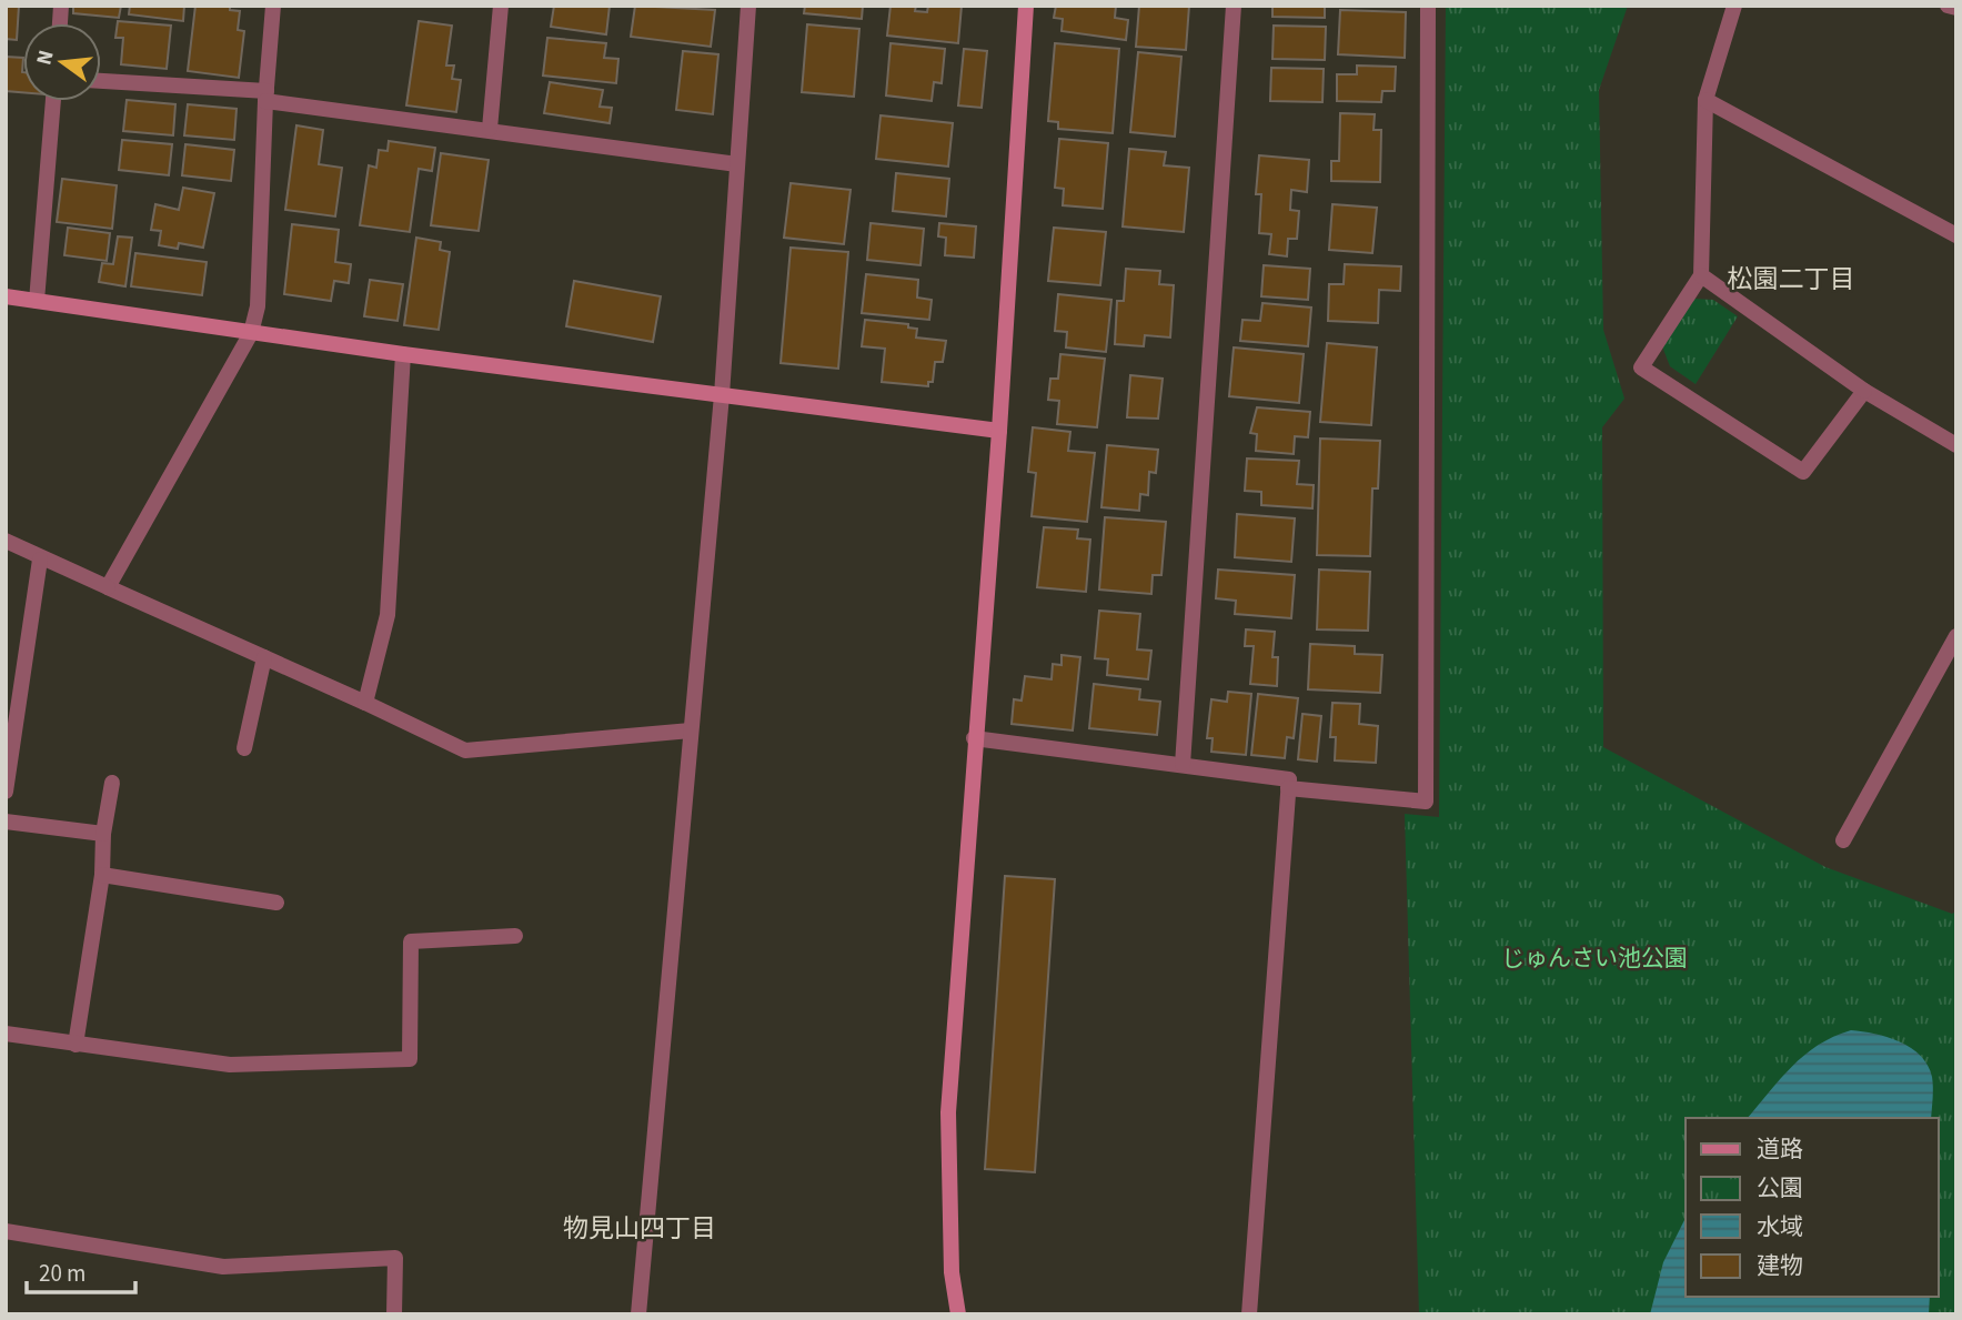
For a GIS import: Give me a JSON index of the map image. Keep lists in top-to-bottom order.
{
  "districts": ["松園二丁目", "物見山四丁目"],
  "parks": ["じゅんさい池公園"],
  "legend": [
    "道路",
    "公園",
    "水域",
    "建物"
  ],
  "scale_bar": "20 m",
  "north": "left"
}
